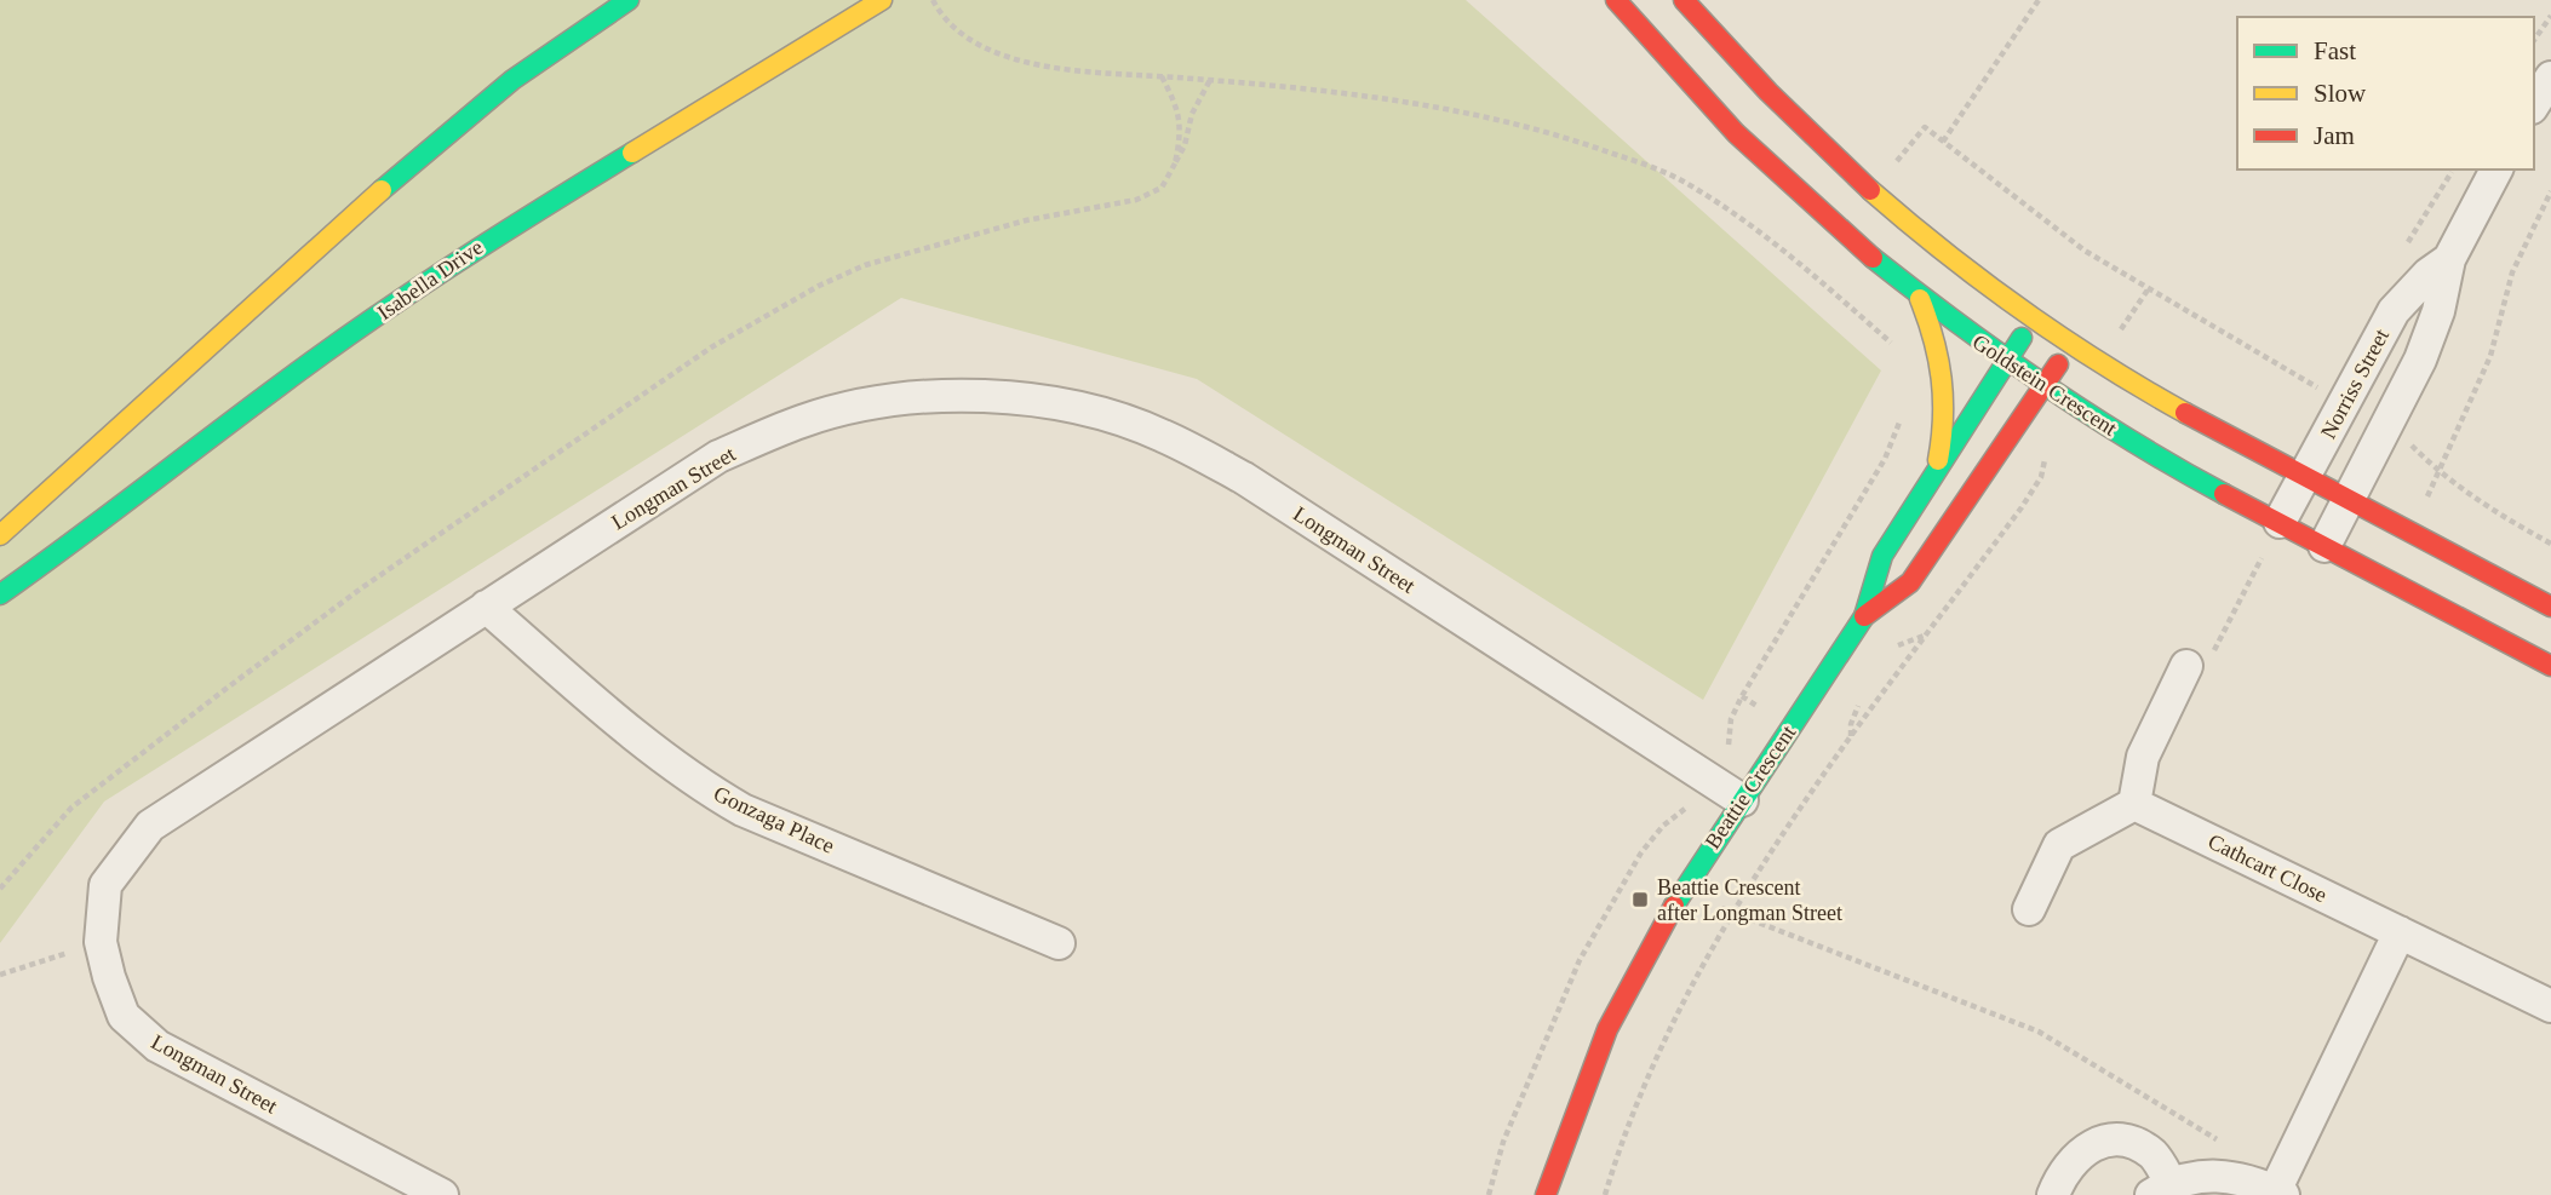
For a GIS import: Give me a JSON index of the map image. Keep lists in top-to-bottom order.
{
  "streets": {
    "street": [
      "Isabella Drive",
      "Norriss Street",
      "Goldstein Crescent",
      "Longman Street",
      "Beattie Crescent",
      "Gonzaga Place",
      "Cathcart Close"
    ]
  },
  "crossings": [
    ["Norriss Street", "Goldstein Crescent"],
    ["Goldstein Crescent", "Beattie Crescent"],
    ["Longman Street", "Beattie Crescent"],
    ["Longman Street", "Gonzaga Place"]
  ],
  "places": {
    "transit": ["Beattie Crescent after Longman Street"]
  },
  "legend": ["Fast", "Slow", "Jam"]
}
